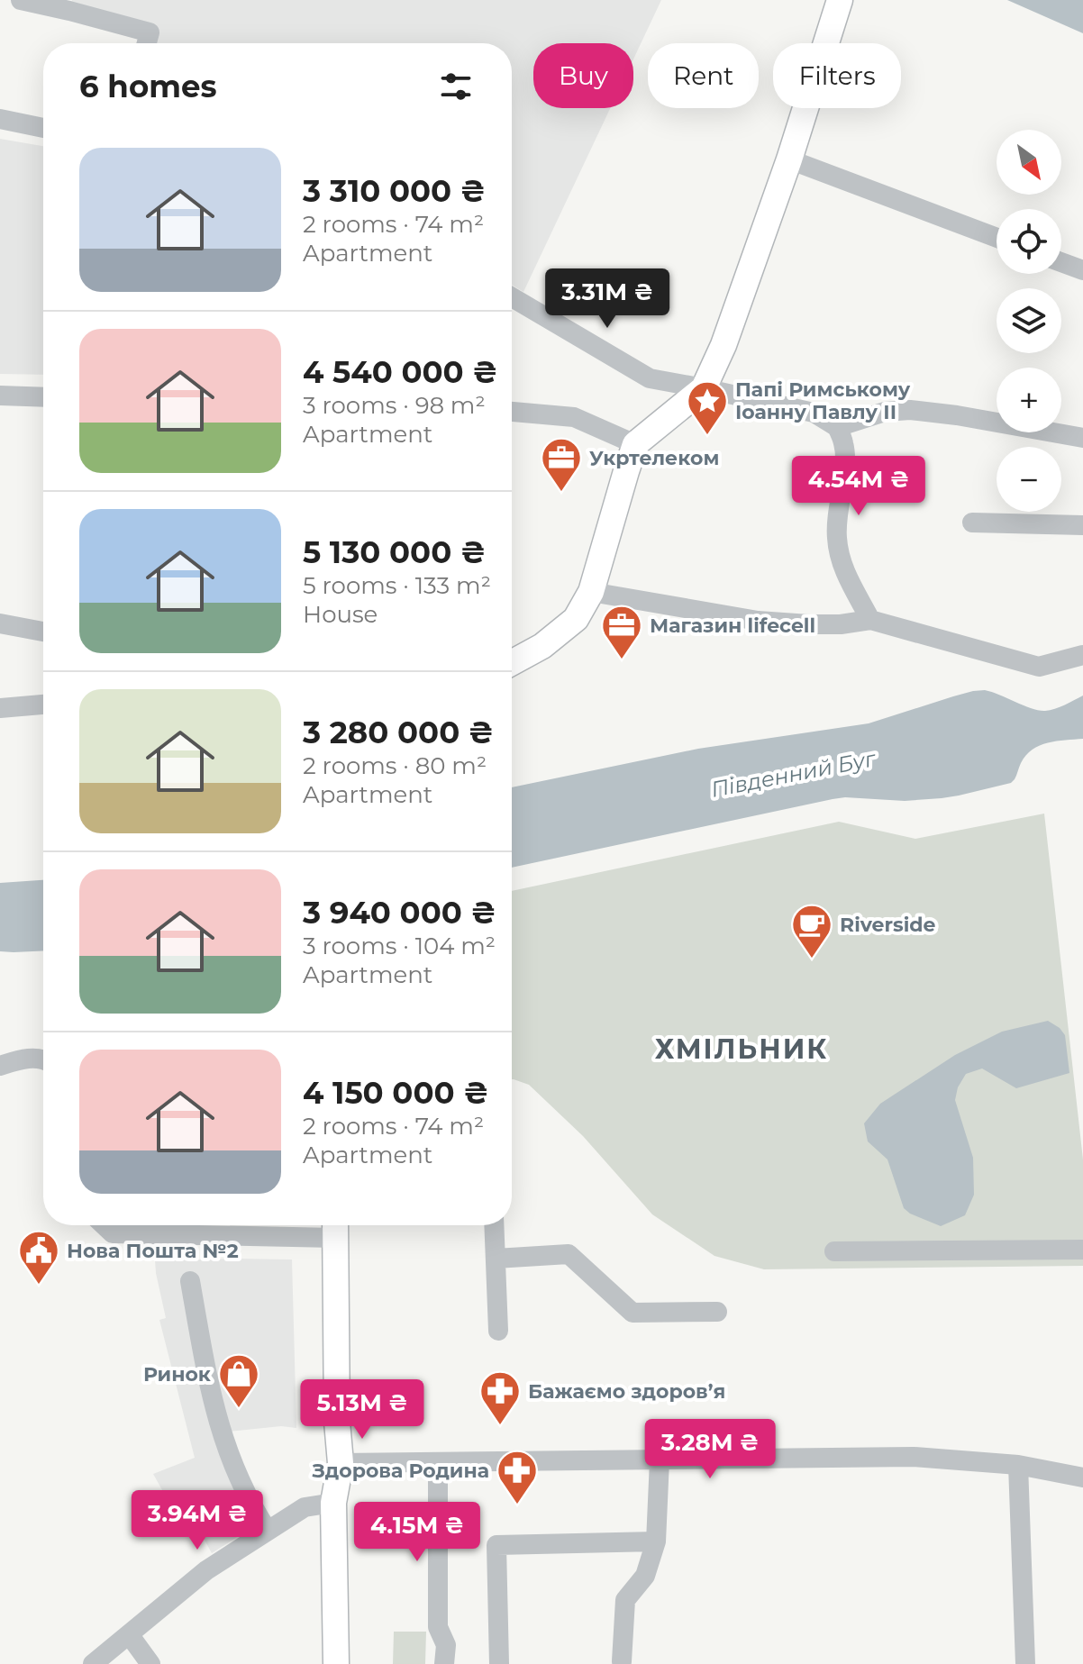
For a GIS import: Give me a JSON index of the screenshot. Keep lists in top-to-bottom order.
{
  "districts": ["ХМІЛЬНИК"],
  "water": ["Південний Буг"],
  "places": {
    "place": ["Папі Римському Іоанну Павлу ІІ"],
    "office": ["Укртелеком", "Магазин lifecell"],
    "cafe": ["Riverside"],
    "public building": ["Нова Пошта №2"],
    "shop": ["Ринок"],
    "pharmacy": ["Бажаємо здоров’я", "Здорова Родина"]
  },
  "north": "bottom right",
  "page": {
    "chip": ["Buy", "Rent", "Filters"],
    "heading": "6 homes",
    "map_buttons": ["+", "−"],
    "list": [
      {
        "name": "3 310 000 ₴",
        "note": "2 rooms · 74 m² · Apartment"
      },
      {
        "name": "4 540 000 ₴",
        "note": "3 rooms · 98 m² · Apartment"
      },
      {
        "name": "5 130 000 ₴",
        "note": "5 rooms · 133 m² · House"
      },
      {
        "name": "3 280 000 ₴",
        "note": "2 rooms · 80 m² · Apartment"
      },
      {
        "name": "3 940 000 ₴",
        "note": "3 rooms · 104 m² · Apartment"
      },
      {
        "name": "4 150 000 ₴",
        "note": "2 rooms · 74 m² · Apartment"
      }
    ],
    "price": [
      "3.31M ₴",
      "4.54M ₴",
      "5.13M ₴",
      "3.28M ₴",
      "3.94M ₴",
      "4.15M ₴"
    ]
  }
}
